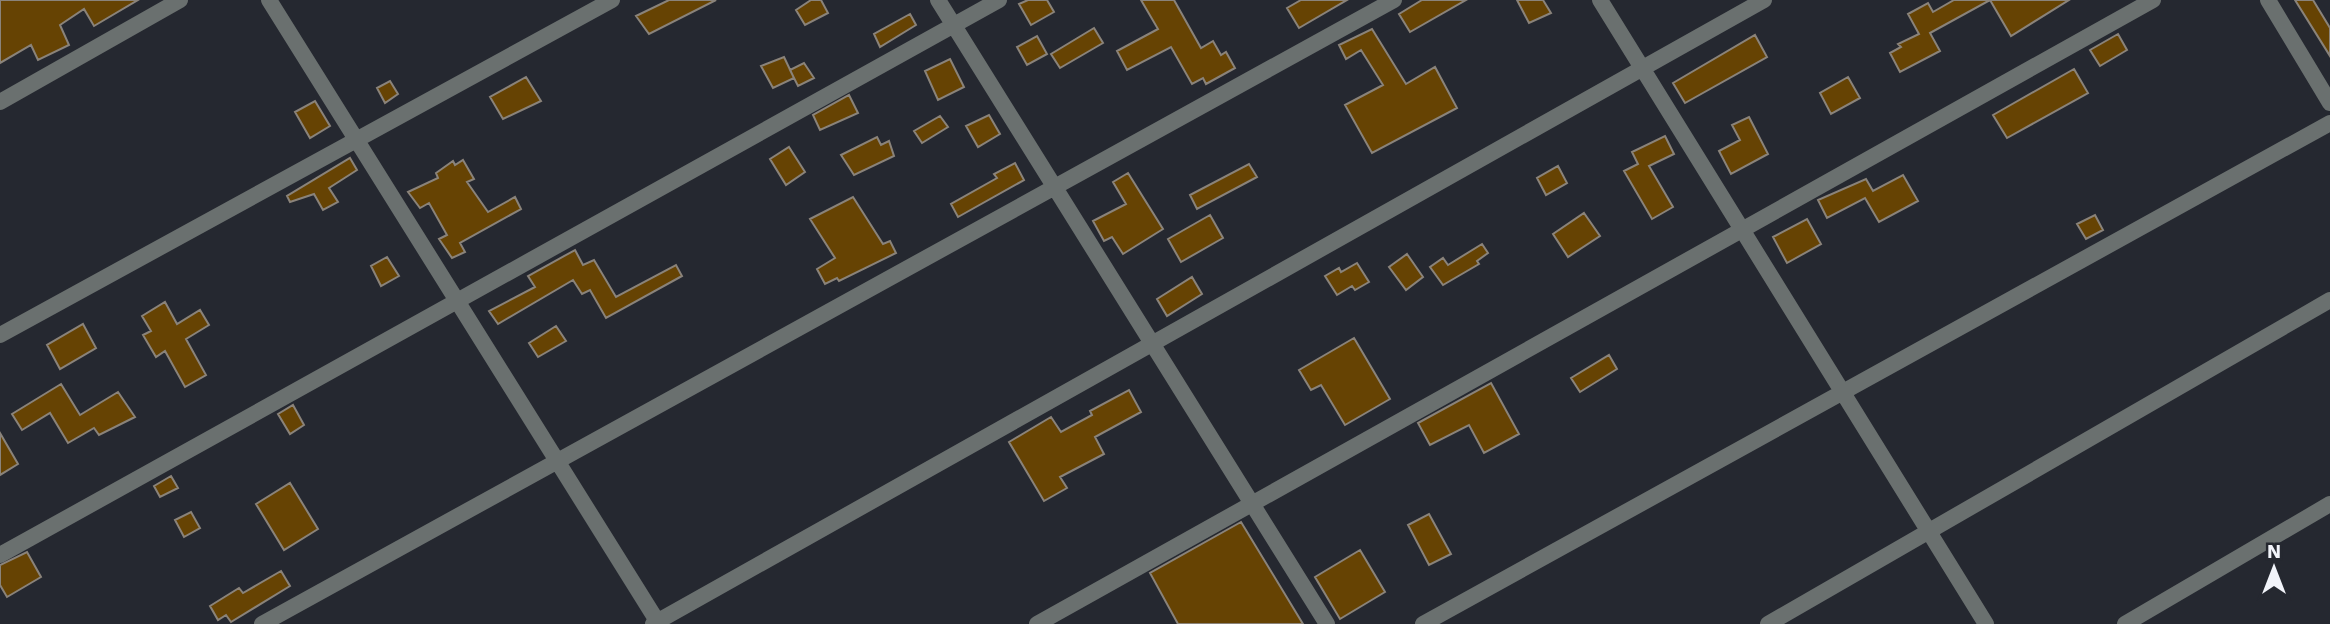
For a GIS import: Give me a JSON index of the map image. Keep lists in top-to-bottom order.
{
  "north": "top"
}
